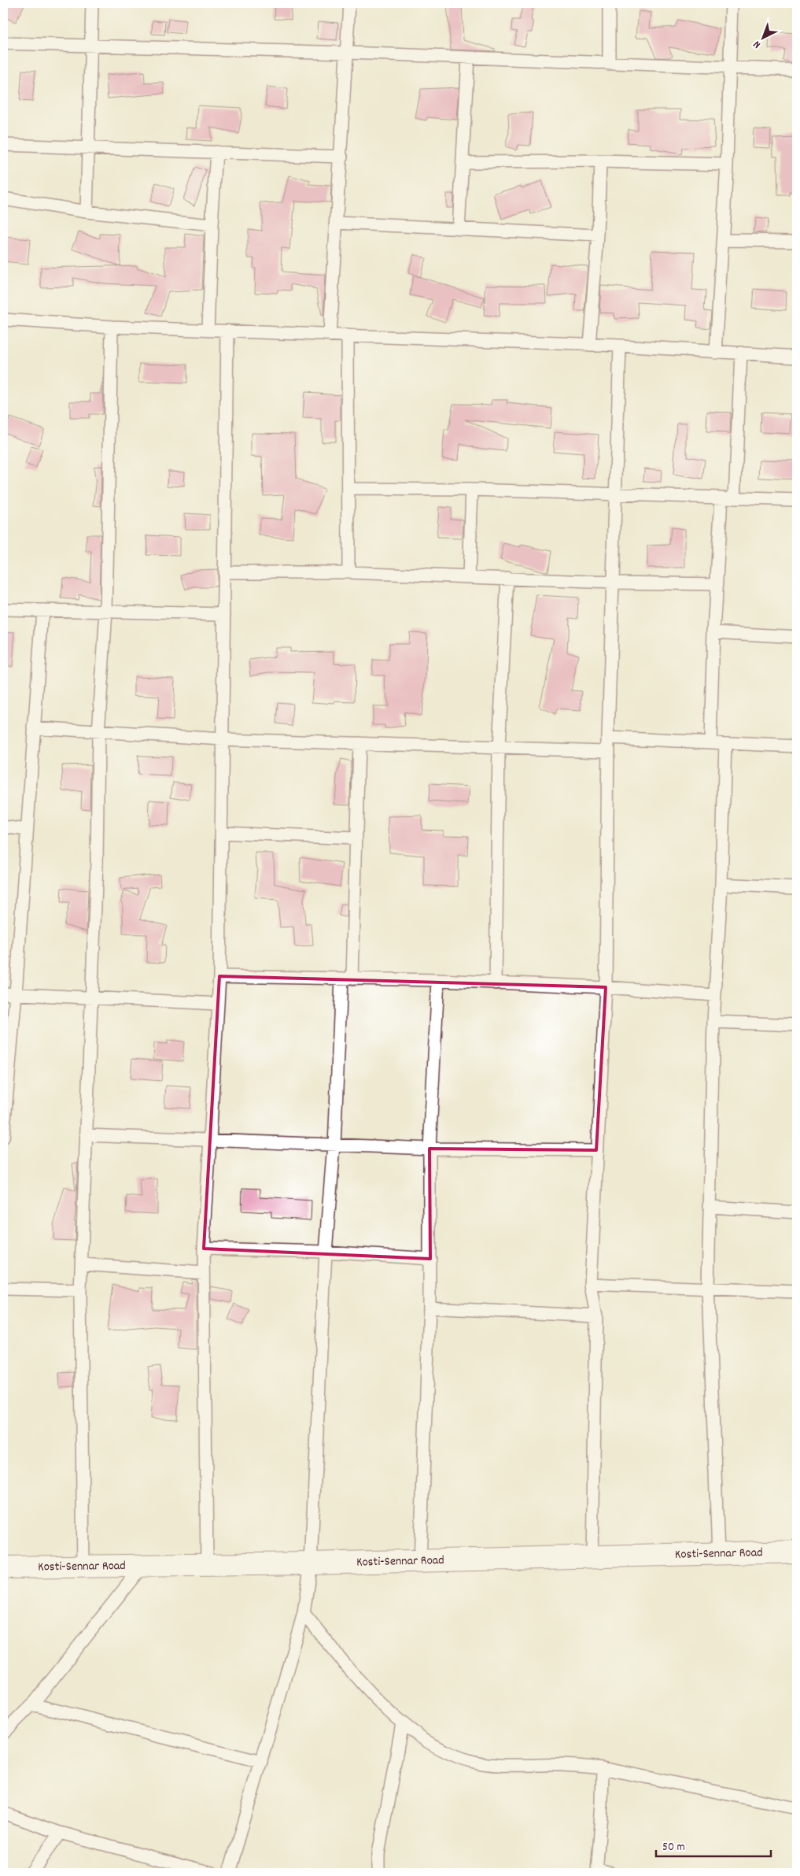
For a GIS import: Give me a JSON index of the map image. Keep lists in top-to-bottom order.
{
  "streets": {
    "highway": ["Kosti-Sennar Road"]
  },
  "scale_bar": "50 m",
  "north": "bottom left"
}
